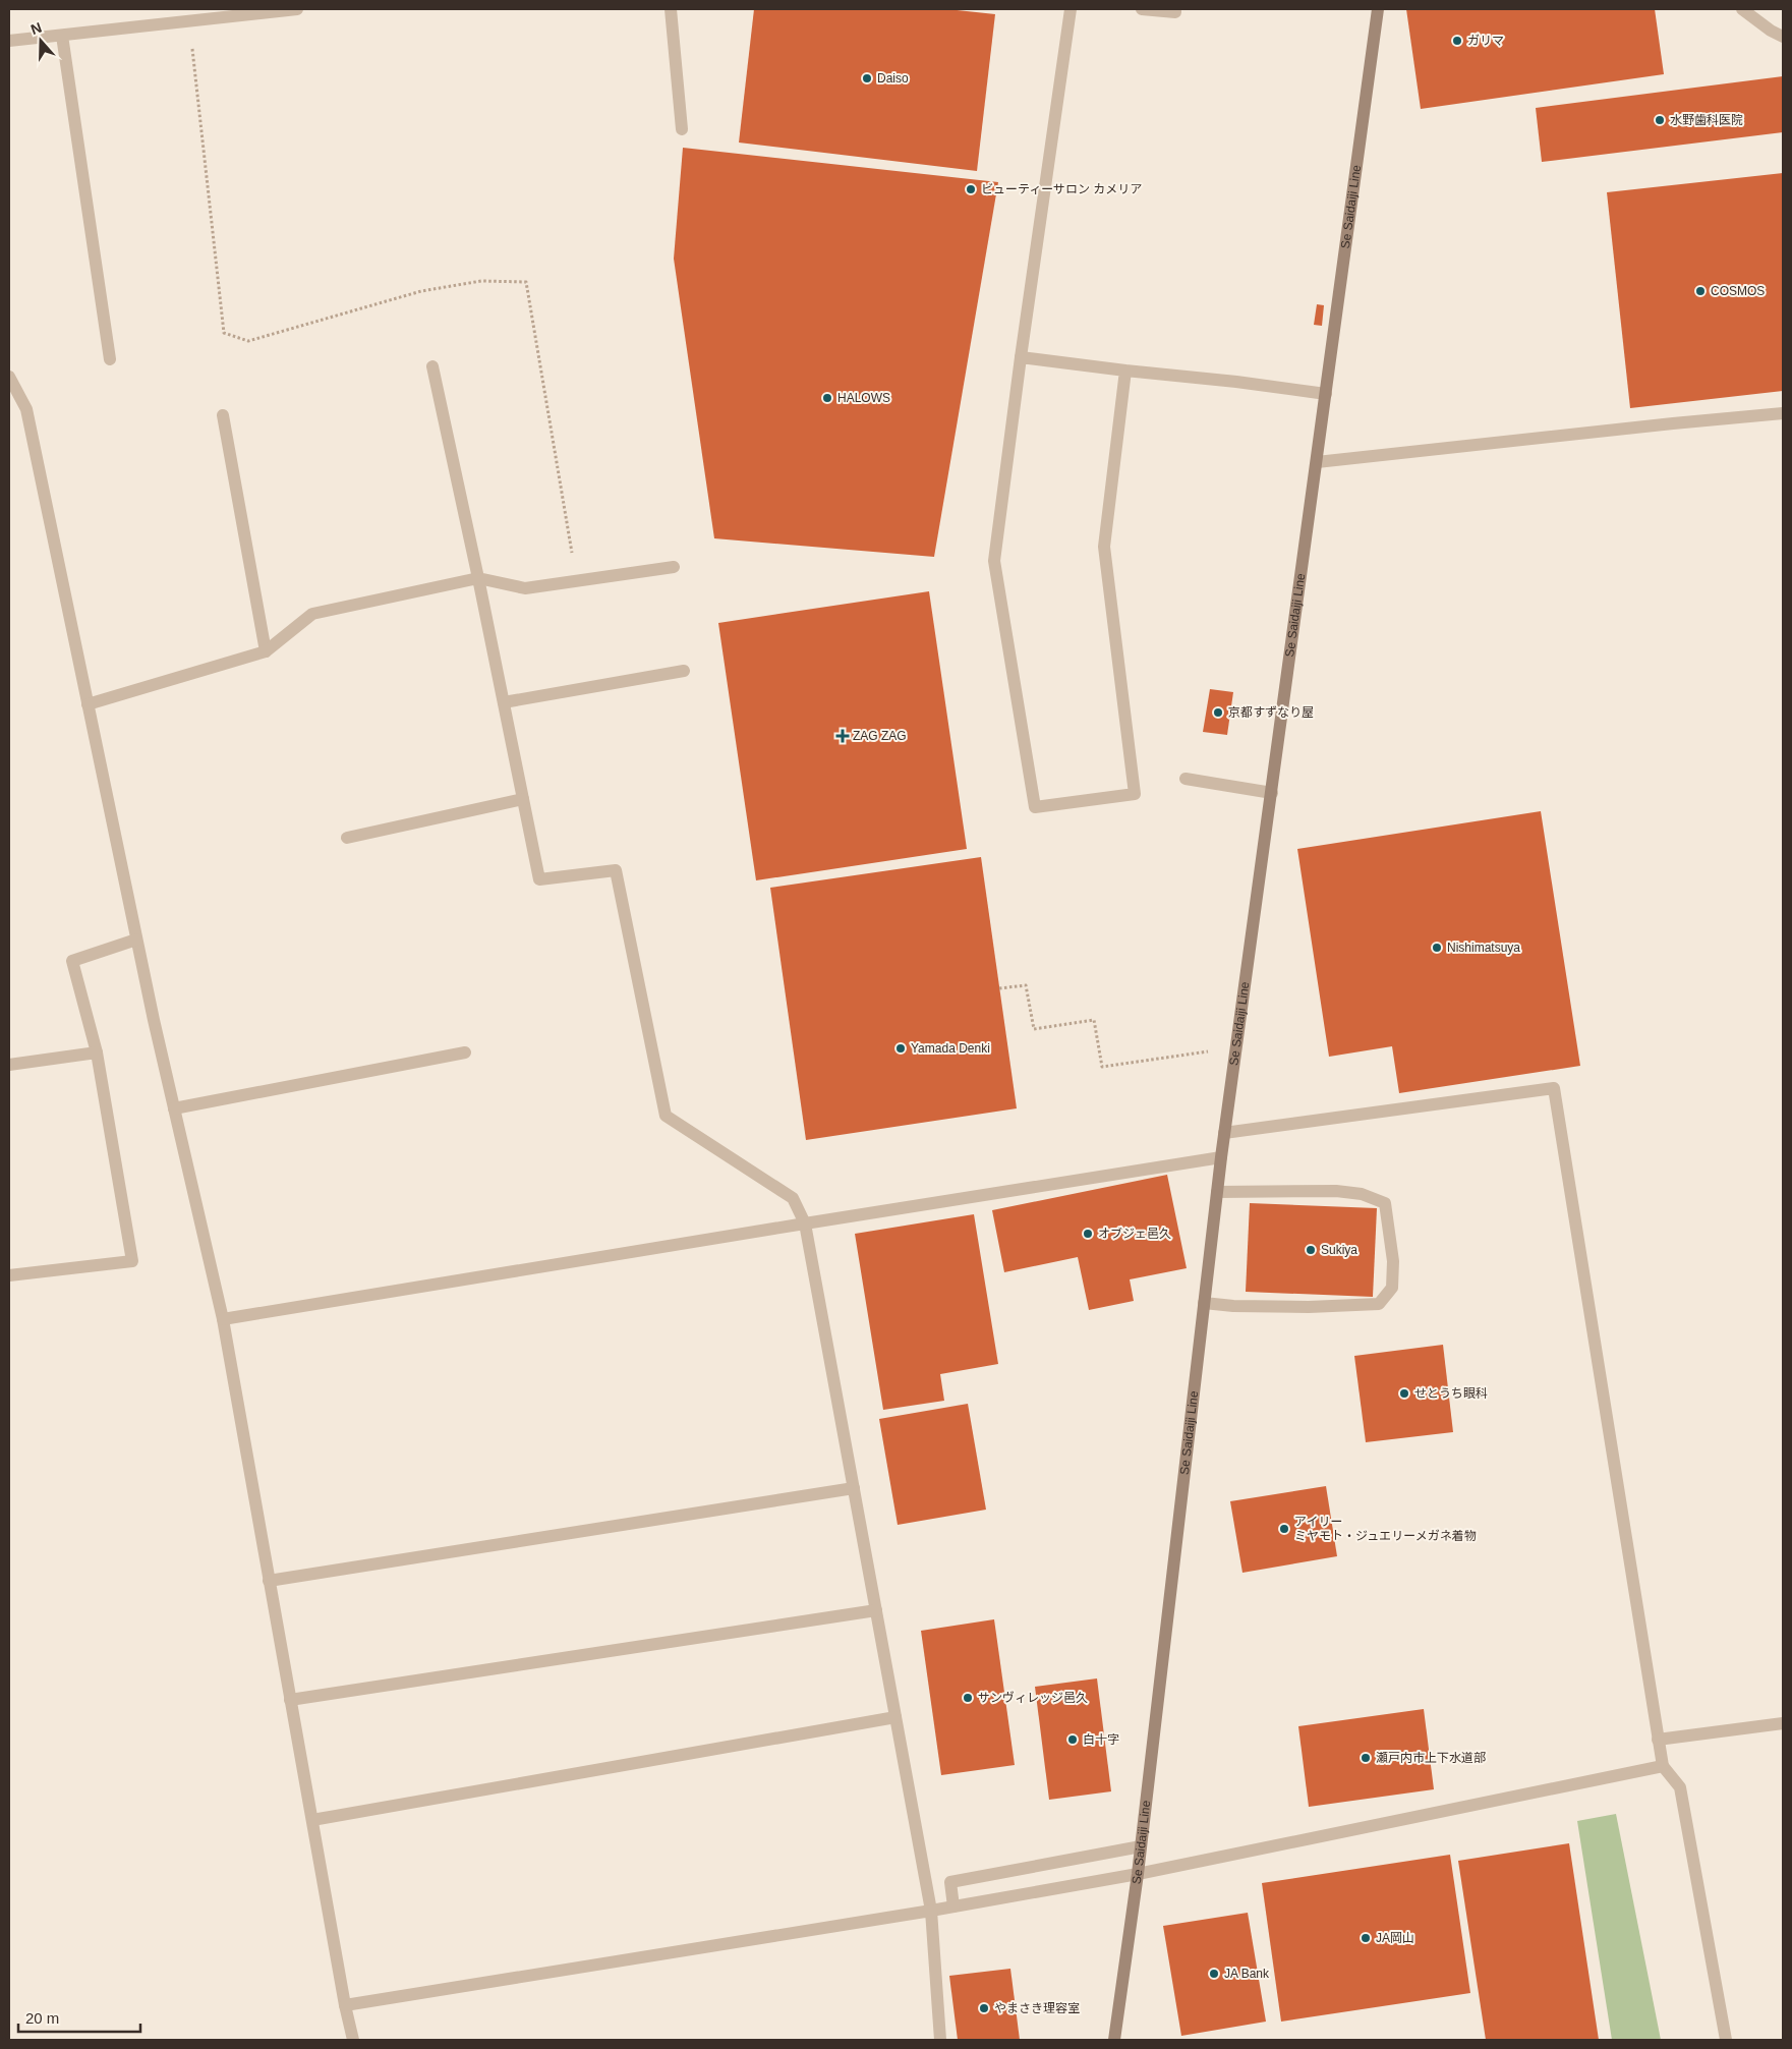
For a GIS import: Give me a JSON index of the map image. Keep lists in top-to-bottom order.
{
  "streets": {
    "main road": ["Se Saidaiji Line"]
  },
  "places": {
    "other": [
      "ガリマ",
      "Daiso",
      "水野歯科医院",
      "ビューティーサロン カメリア",
      "COSMOS",
      "HALOWS",
      "京都すずなり屋",
      "Nishimatsuya",
      "Yamada Denki",
      "オブジェ邑久",
      "Sukiya",
      "せとうち眼科",
      "アイリー ミヤモト・ジュエリーメガネ着物",
      "サンヴィレッジ邑久",
      "白十字",
      "瀬戸内市上下水道部",
      "JA岡山",
      "JA Bank",
      "やまさき理容室"
    ],
    "health": ["ZAG ZAG"]
  },
  "scale_bar": "20 m",
  "north": "top"
}
